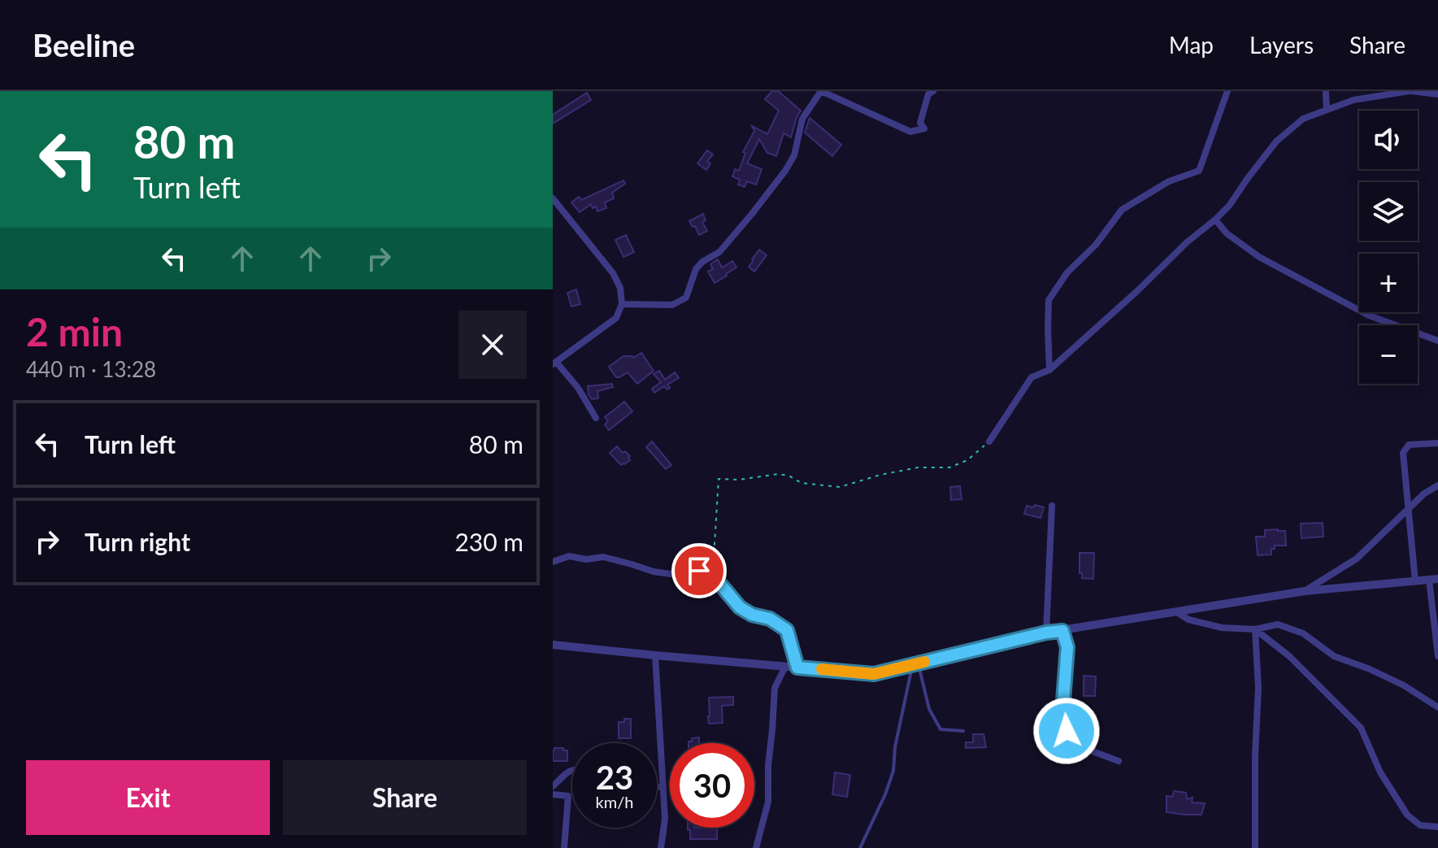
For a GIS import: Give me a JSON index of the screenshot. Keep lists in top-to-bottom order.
{
  "page": {
    "header": "Beeline",
    "nav": ["Map", "Layers", "Share"],
    "turn": ["80 m", "Turn left"],
    "map_buttons": ["+", "−"],
    "heading": ["2 min", "440 m · 13:28"],
    "list": [
      {
        "name": "Turn left",
        "value": "80 m"
      },
      {
        "name": "Turn right",
        "value": "230 m"
      }
    ],
    "speed": "23 km/h",
    "limit": "30",
    "buttons": ["Exit", "Share"]
  }
}
